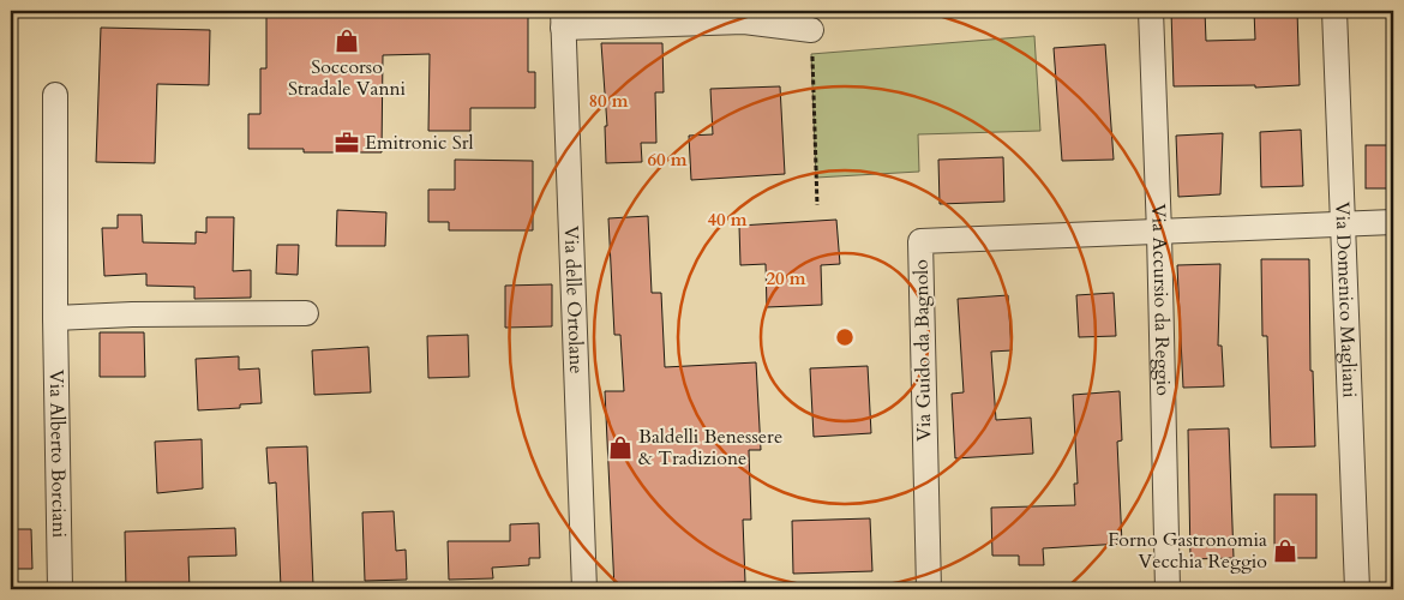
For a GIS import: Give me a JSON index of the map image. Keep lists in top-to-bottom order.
{
  "streets": {
    "street": [
      "Via delle Ortolane",
      "Via Accursio da Reggio",
      "Via Domenico Magliani",
      "Via Guido da Bagnolo",
      "Via Alberto Borciani"
    ]
  },
  "crossings": [
    ["Via Accursio da Reggio", "Via Guido da Bagnolo"]
  ],
  "places": {
    "shop": ["Soccorso Stradale Vanni", "Baldelli Benessere & Tradizione", "Forno Gastronomia Vecchia Reggio"],
    "office": ["Emitronic Srl"]
  },
  "rings": [
    "80 m",
    "60 m",
    "40 m",
    "20 m"
  ]
}
